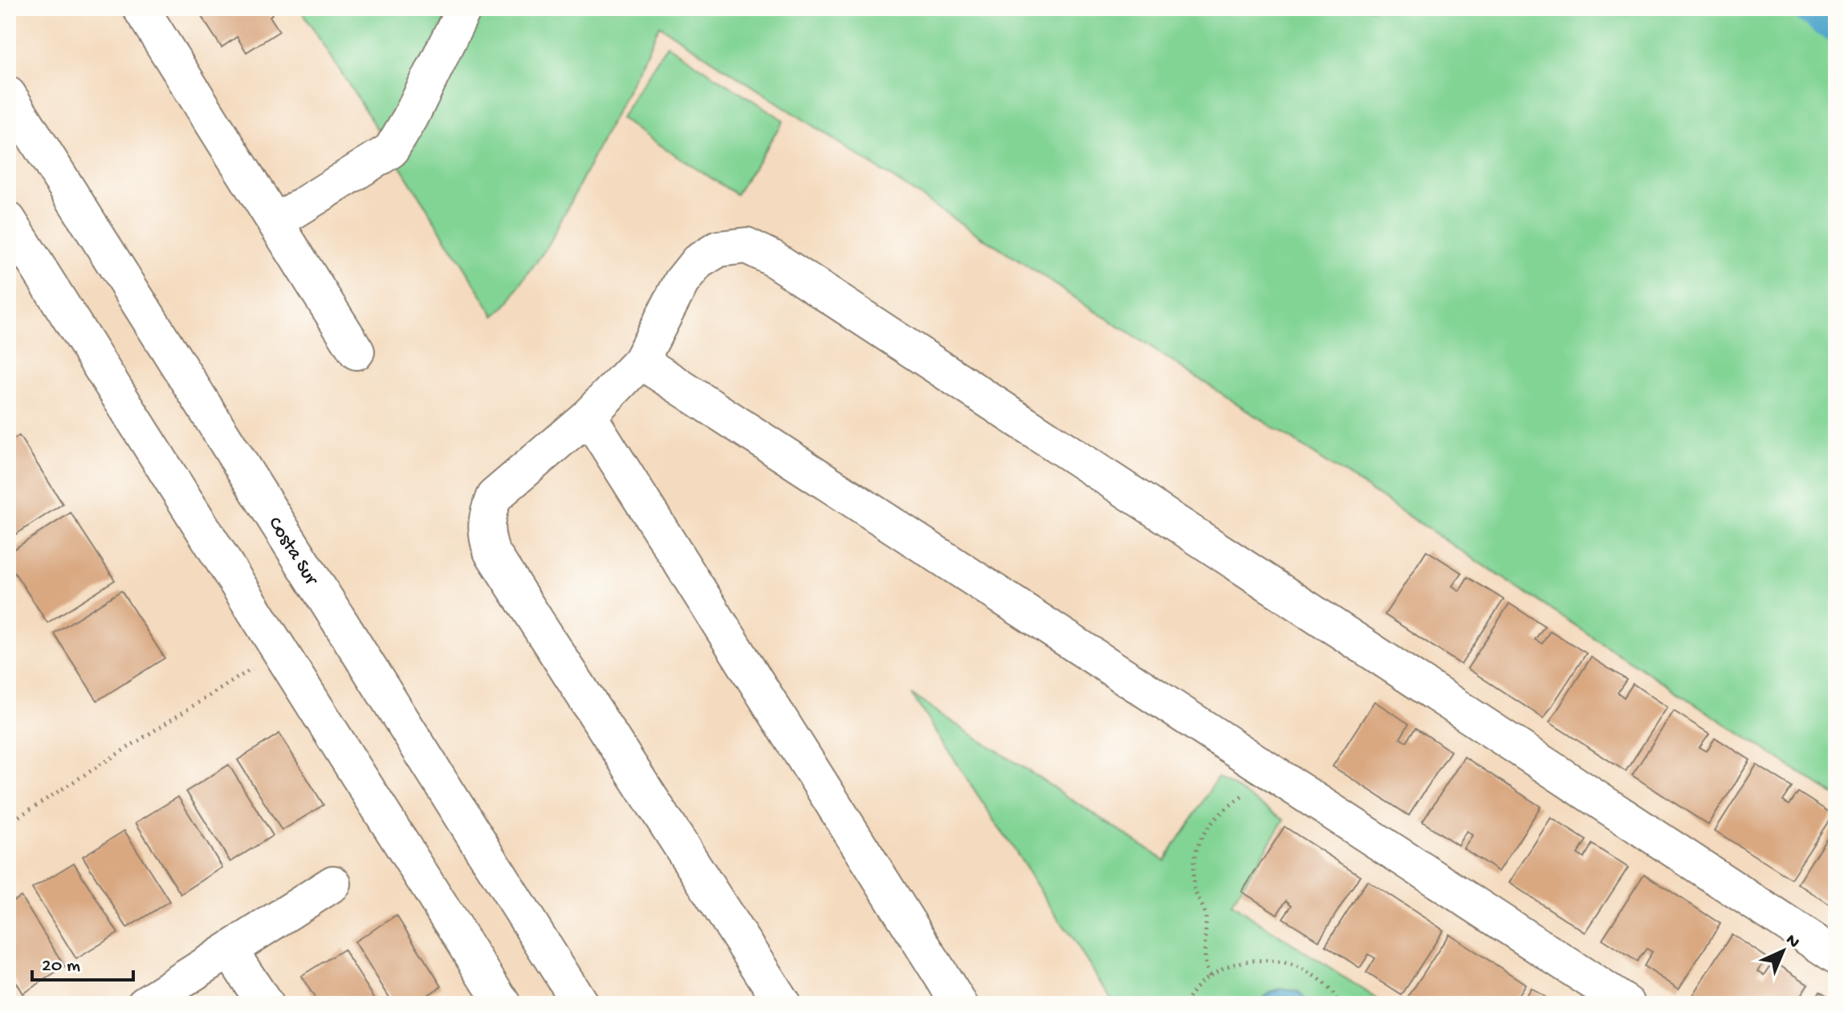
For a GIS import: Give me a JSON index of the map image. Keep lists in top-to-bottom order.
{
  "streets": {
    "street": ["Costa Sur"]
  },
  "scale_bar": "20 m",
  "north": "top right"
}
